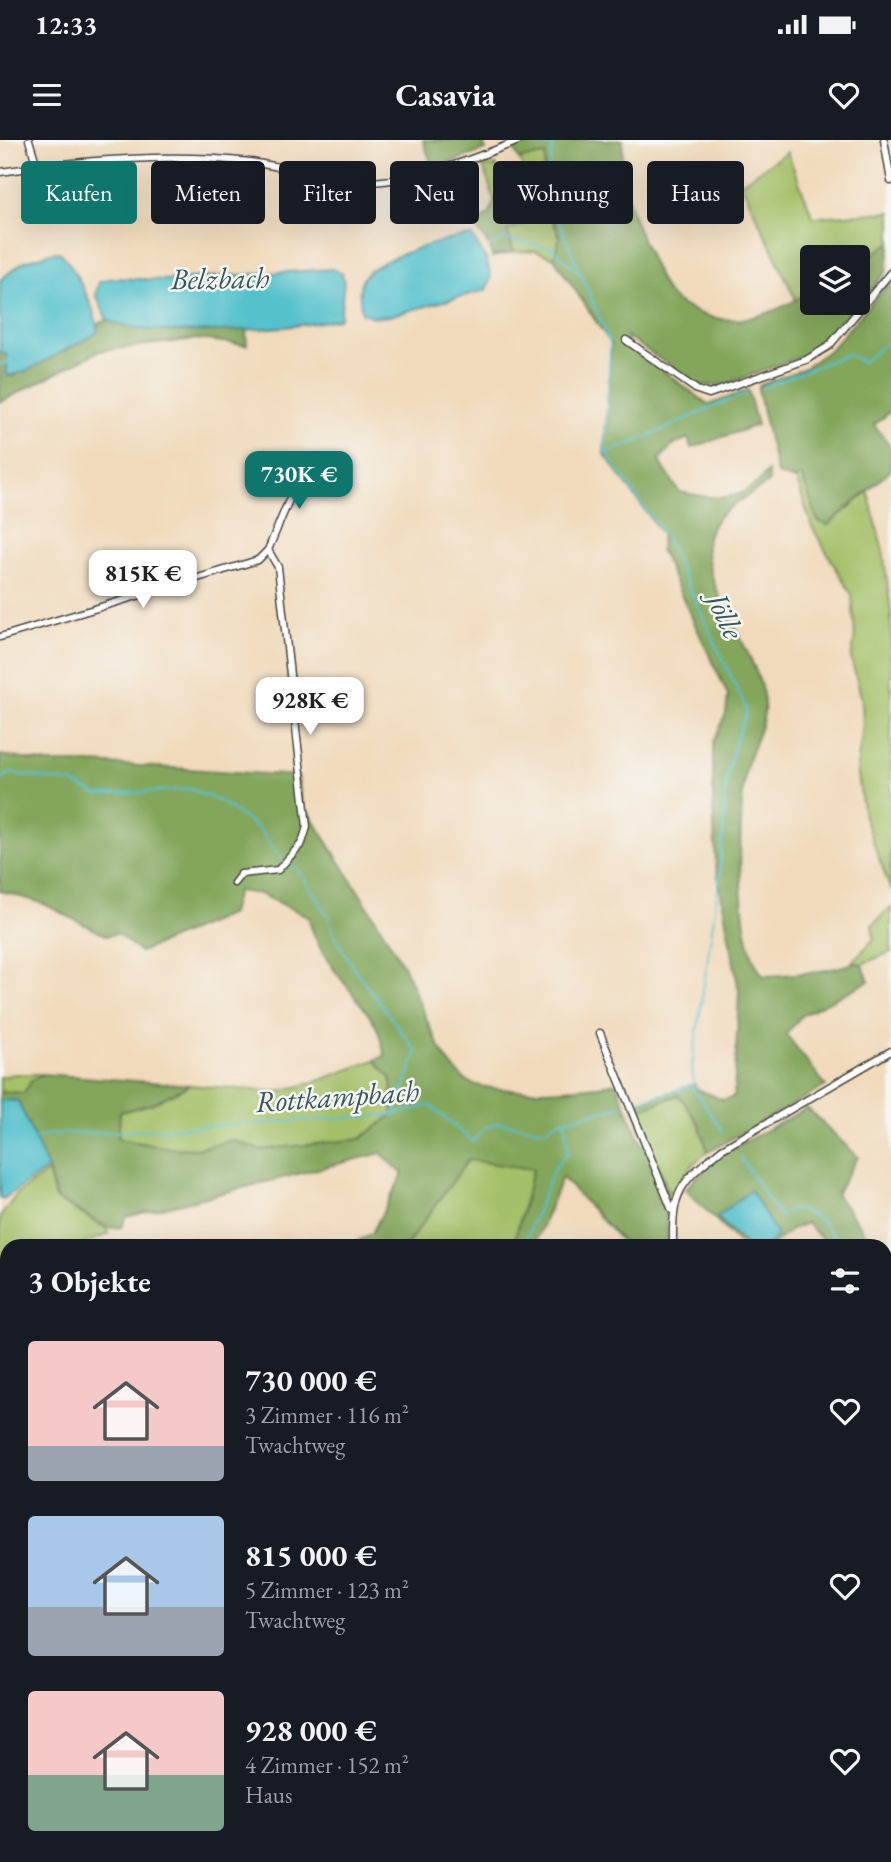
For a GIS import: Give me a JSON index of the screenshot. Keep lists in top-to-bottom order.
{
  "water": ["Belzbach", "Jölle", "Rottkampbach"],
  "page": {
    "status": "12:33",
    "header": "Casavia",
    "chip": [
      "Kaufen",
      "Mieten",
      "Filter",
      "Neu",
      "Wohnung",
      "Haus"
    ],
    "price": ["730K €", "815K €", "928K €"],
    "heading": "3 Objekte",
    "list": [
      {
        "name": "730 000 €",
        "note": "3 Zimmer · 116 m² · Twachtweg"
      },
      {
        "name": "815 000 €",
        "note": "5 Zimmer · 123 m² · Twachtweg"
      },
      {
        "name": "928 000 €",
        "note": "4 Zimmer · 152 m² · Haus"
      }
    ]
  }
}
